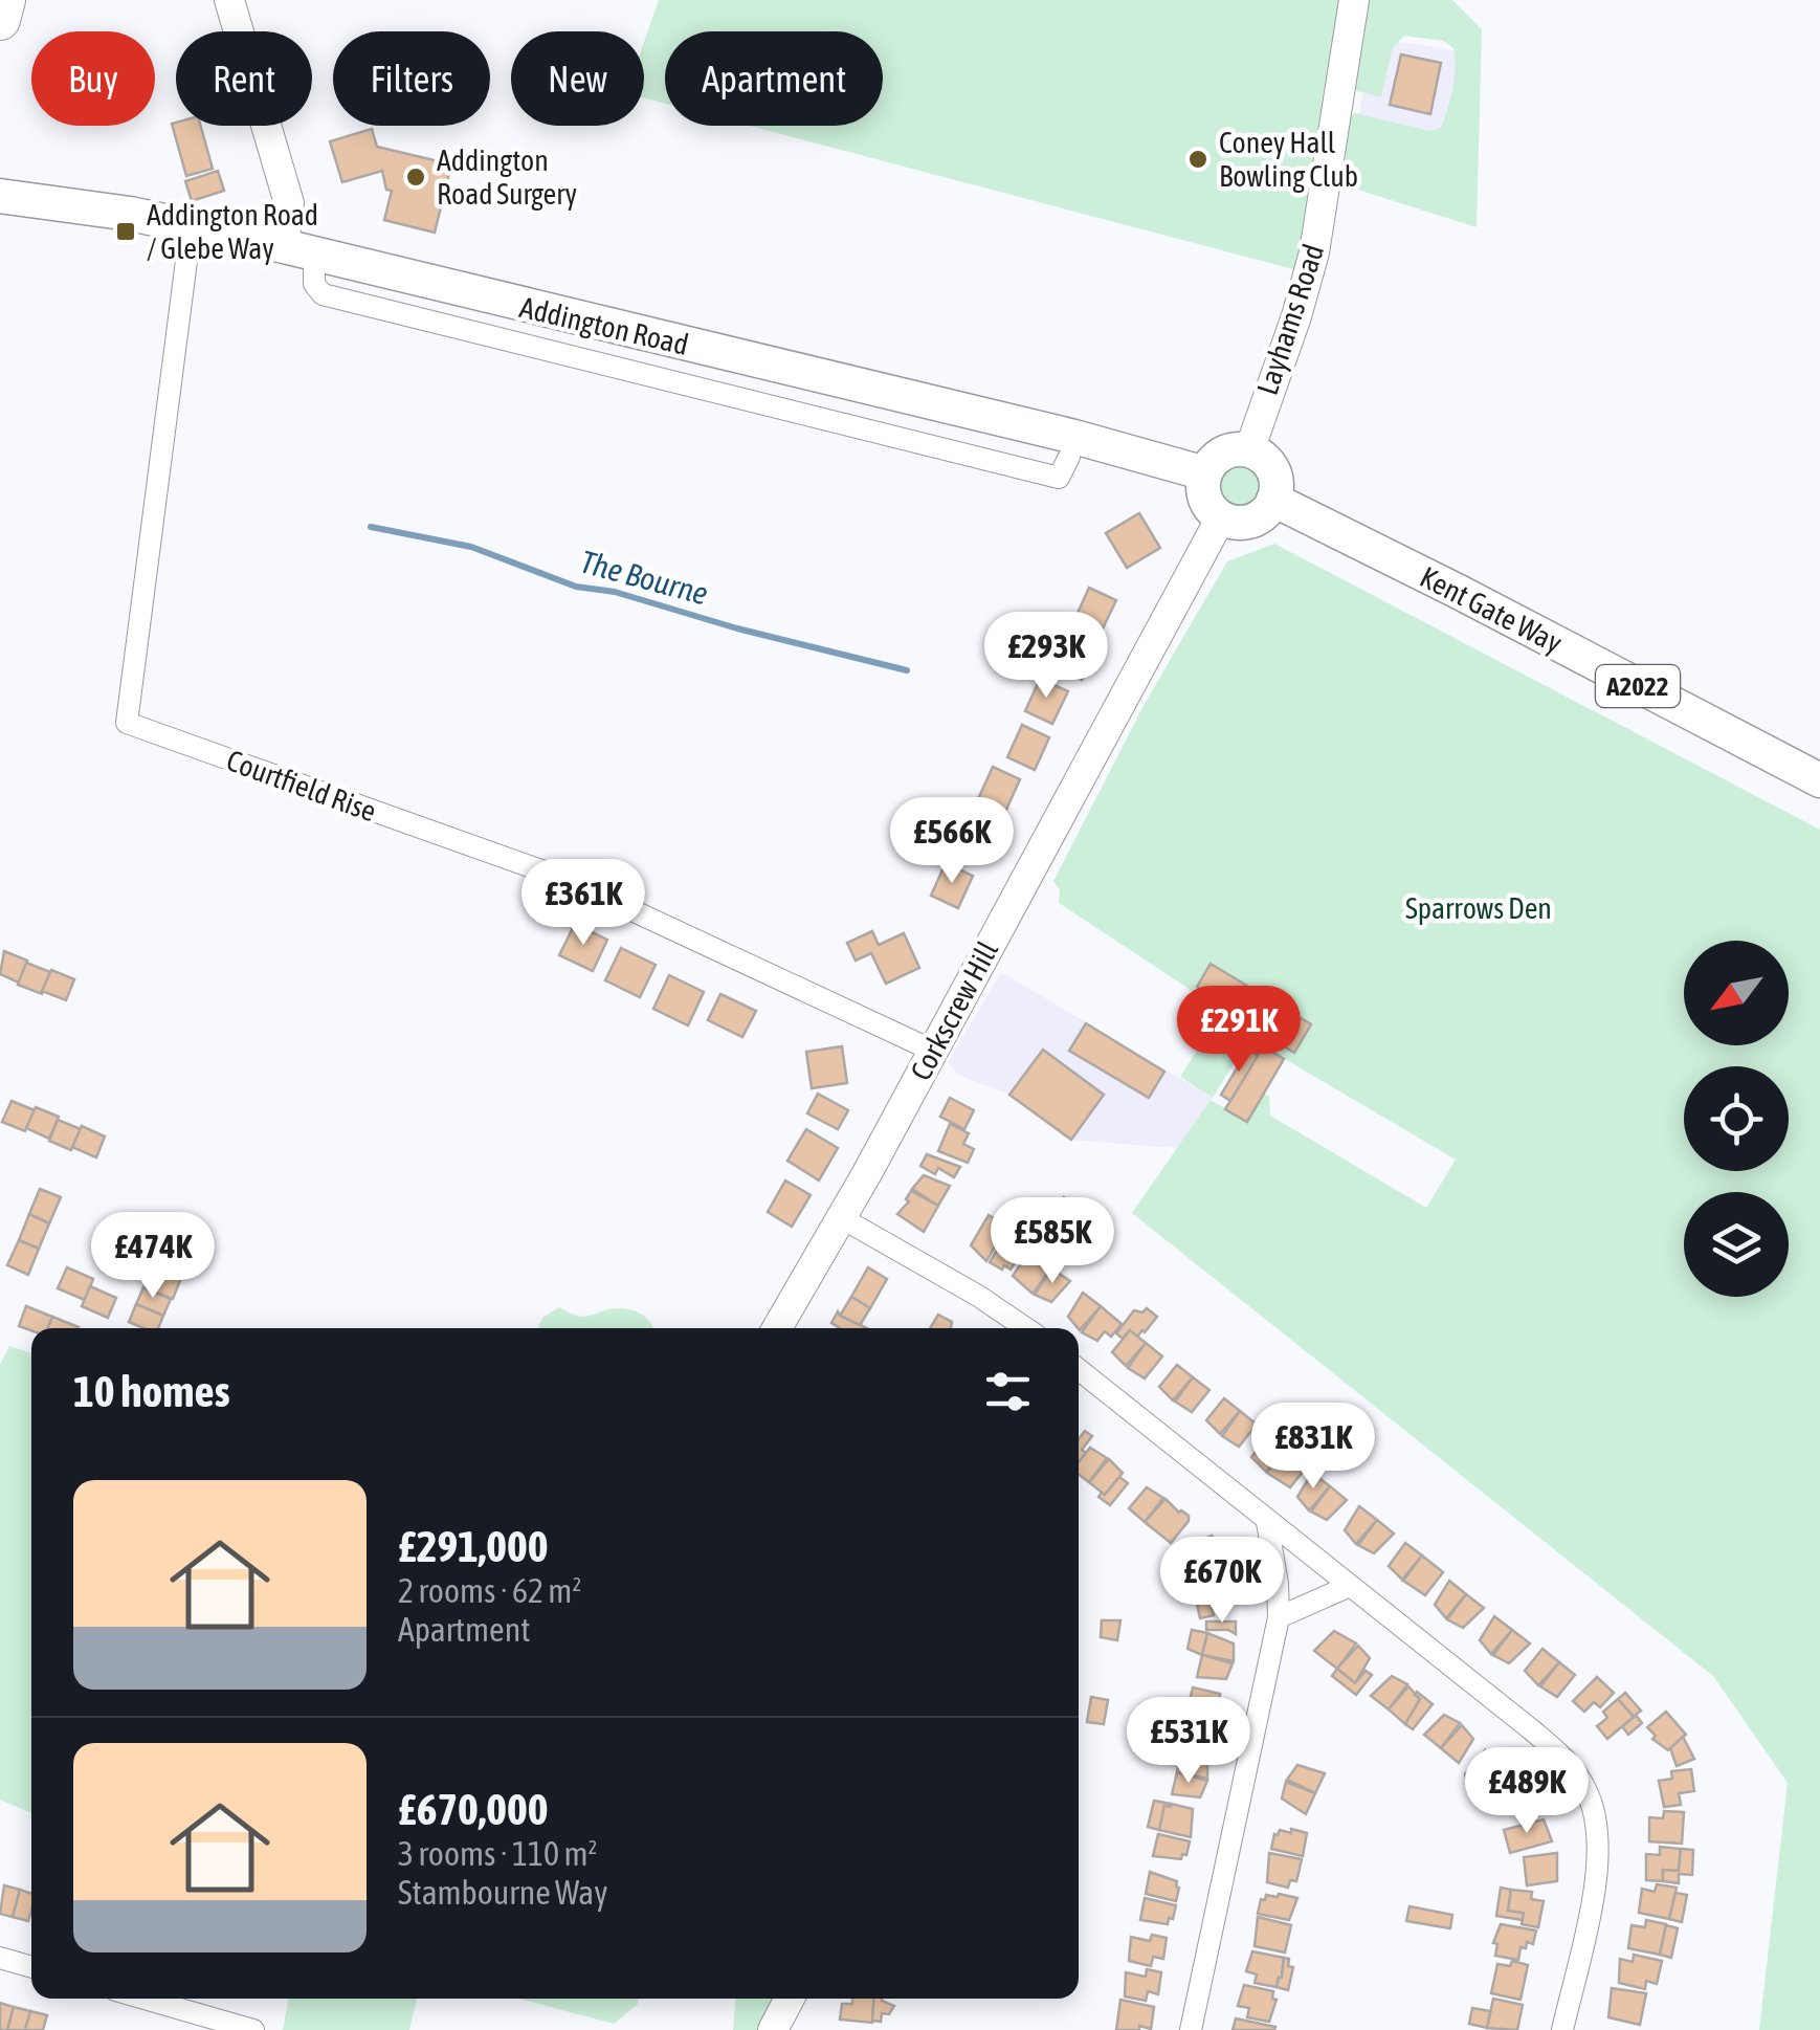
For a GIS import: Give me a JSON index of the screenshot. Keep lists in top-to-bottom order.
{
  "streets": {
    "main road": ["Addington Road", "Kent Gate Way", "A2022"],
    "street": ["Layhams Road", "Courtfield Rise", "Corkscrew Hill"]
  },
  "crossings": [
    ["Layhams Road", "Addington Road"],
    ["Layhams Road", "Kent Gate Way"],
    ["Layhams Road", "Corkscrew Hill"],
    ["Addington Road", "Kent Gate Way"],
    ["Addington Road", "Courtfield Rise"],
    ["Addington Road", "Corkscrew Hill"],
    ["Kent Gate Way", "Corkscrew Hill"],
    ["Courtfield Rise", "Corkscrew Hill"]
  ],
  "water": ["The Bourne"],
  "parks": ["Sparrows Den"],
  "places": {
    "other": ["Coney Hall Bowling Club", "Addington Road Surgery"],
    "transit": ["Addington Road / Glebe Way"]
  },
  "north": "bottom left",
  "page": {
    "chip": [
      "Buy",
      "Rent",
      "Filters",
      "New",
      "Apartment"
    ],
    "price": [
      "£293K",
      "£566K",
      "£361K",
      "£291K",
      "£585K",
      "£474K",
      "£831K",
      "£670K",
      "£531K",
      "£489K"
    ],
    "heading": "10 homes",
    "list": [
      {
        "name": "£291,000",
        "note": "2 rooms · 62 m² · Apartment"
      },
      {
        "name": "£670,000",
        "note": "3 rooms · 110 m² · Stambourne Way"
      }
    ]
  }
}
